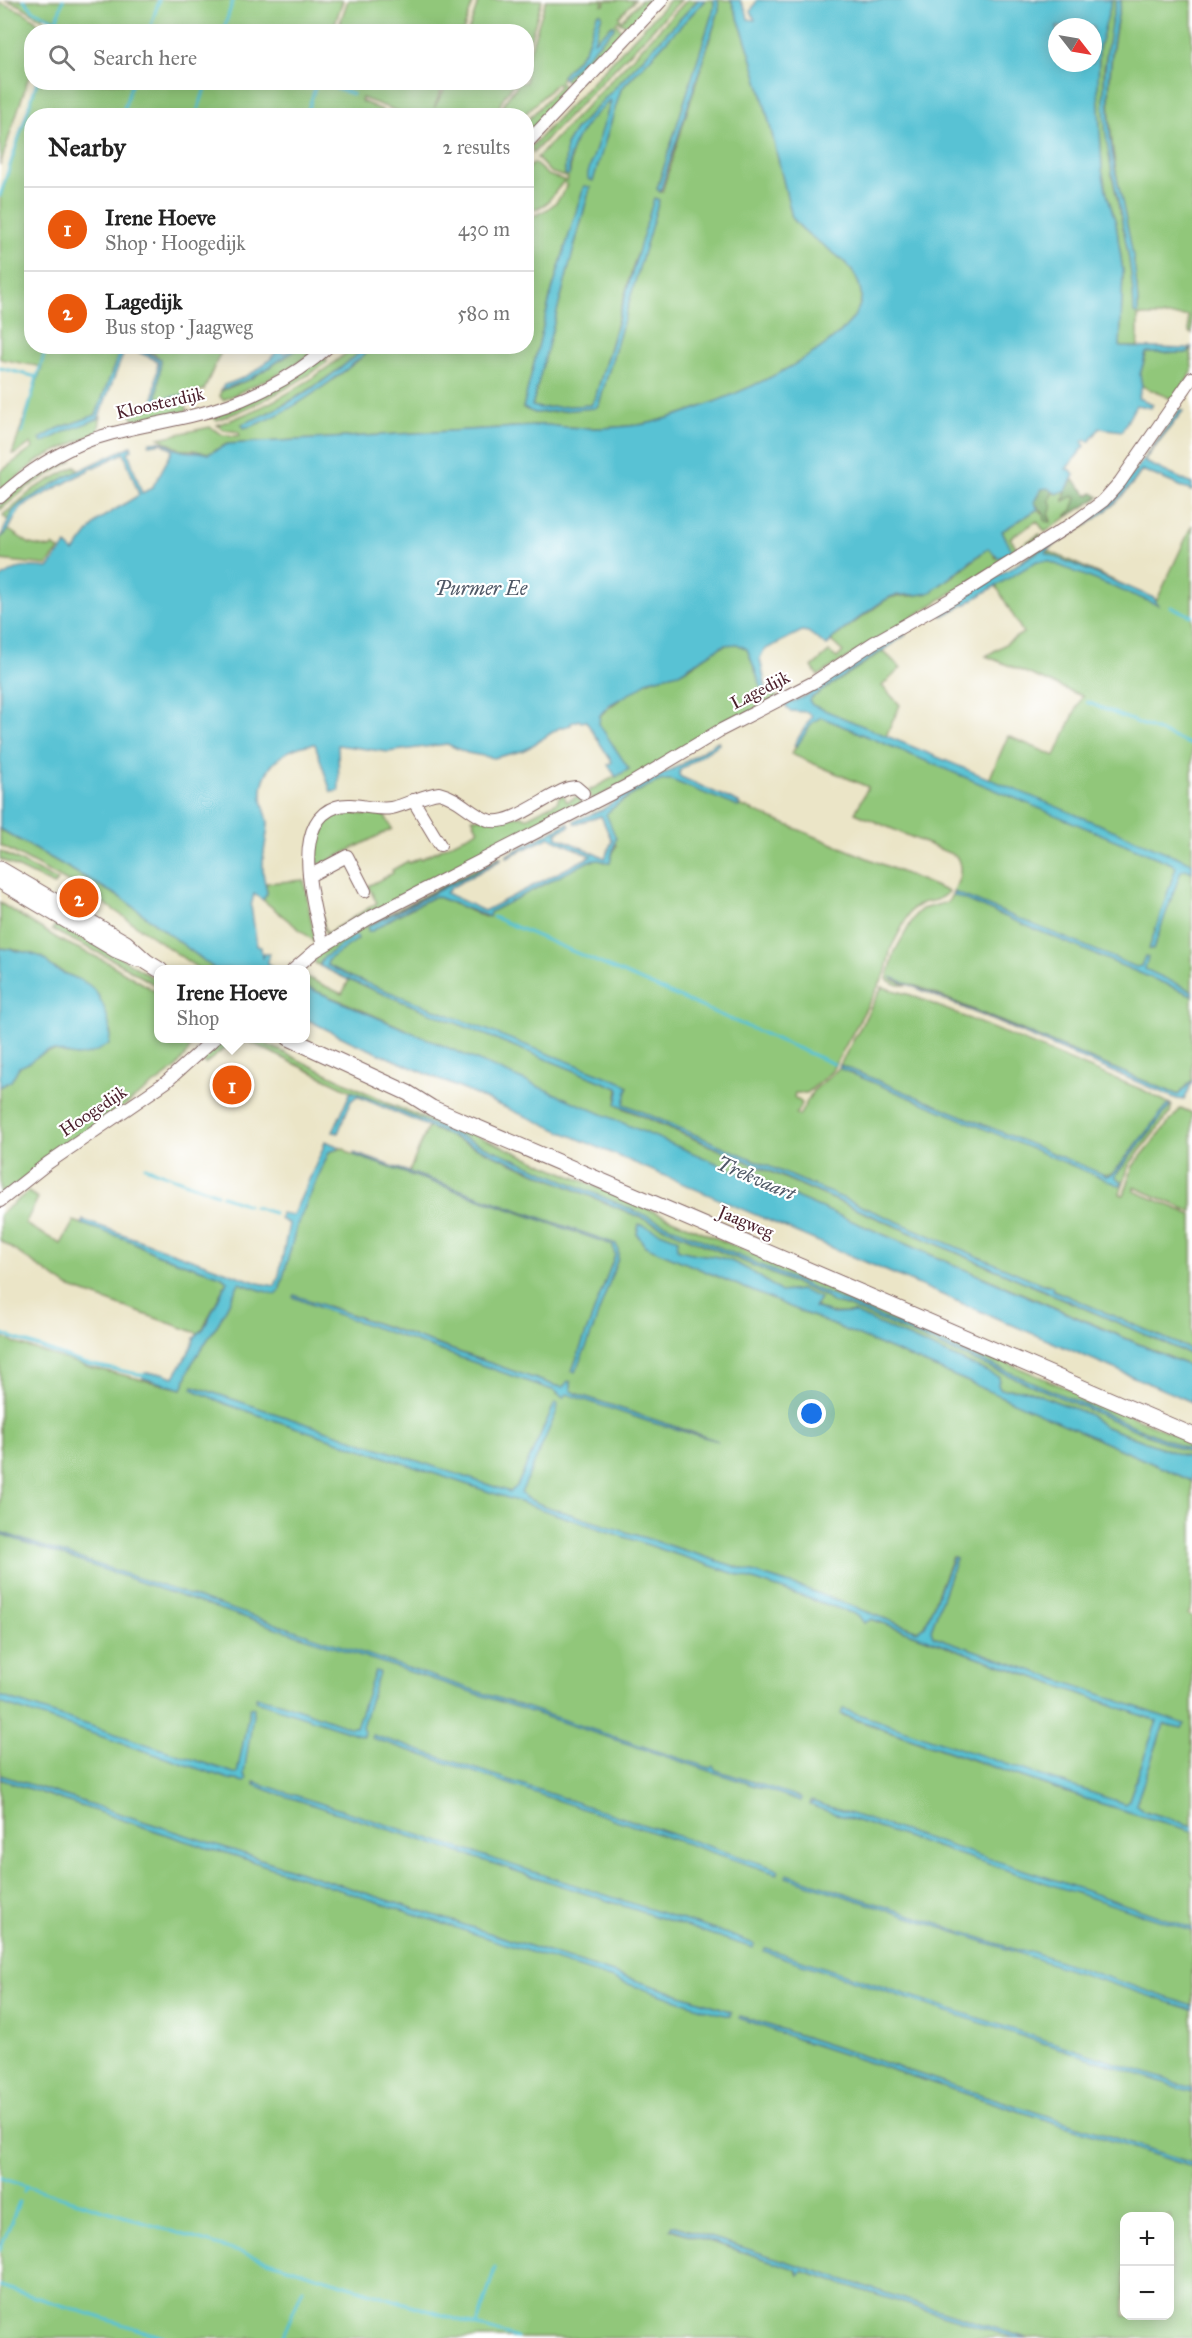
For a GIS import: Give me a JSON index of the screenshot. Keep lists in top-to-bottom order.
{
  "streets": {
    "main road": ["Jaagweg"],
    "street": ["Kloosterdijk", "Lagedijk", "Hoogedijk"]
  },
  "water": ["Purmer Ee", "Trekvaart"],
  "north": "bottom right",
  "page": {
    "search": "Search here",
    "heading": ["Nearby", "2 results"],
    "list": [
      {
        "mark": "1",
        "name": "Irene Hoeve",
        "note": "Shop · Hoogedijk",
        "value": "430 m"
      },
      {
        "mark": "2",
        "name": "Lagedijk",
        "note": "Bus stop · Jaagweg",
        "value": "580 m"
      }
    ],
    "pins": ["2", "1"],
    "popup": ["Irene Hoeve", "Shop"],
    "map_buttons": ["+", "−"]
  }
}
